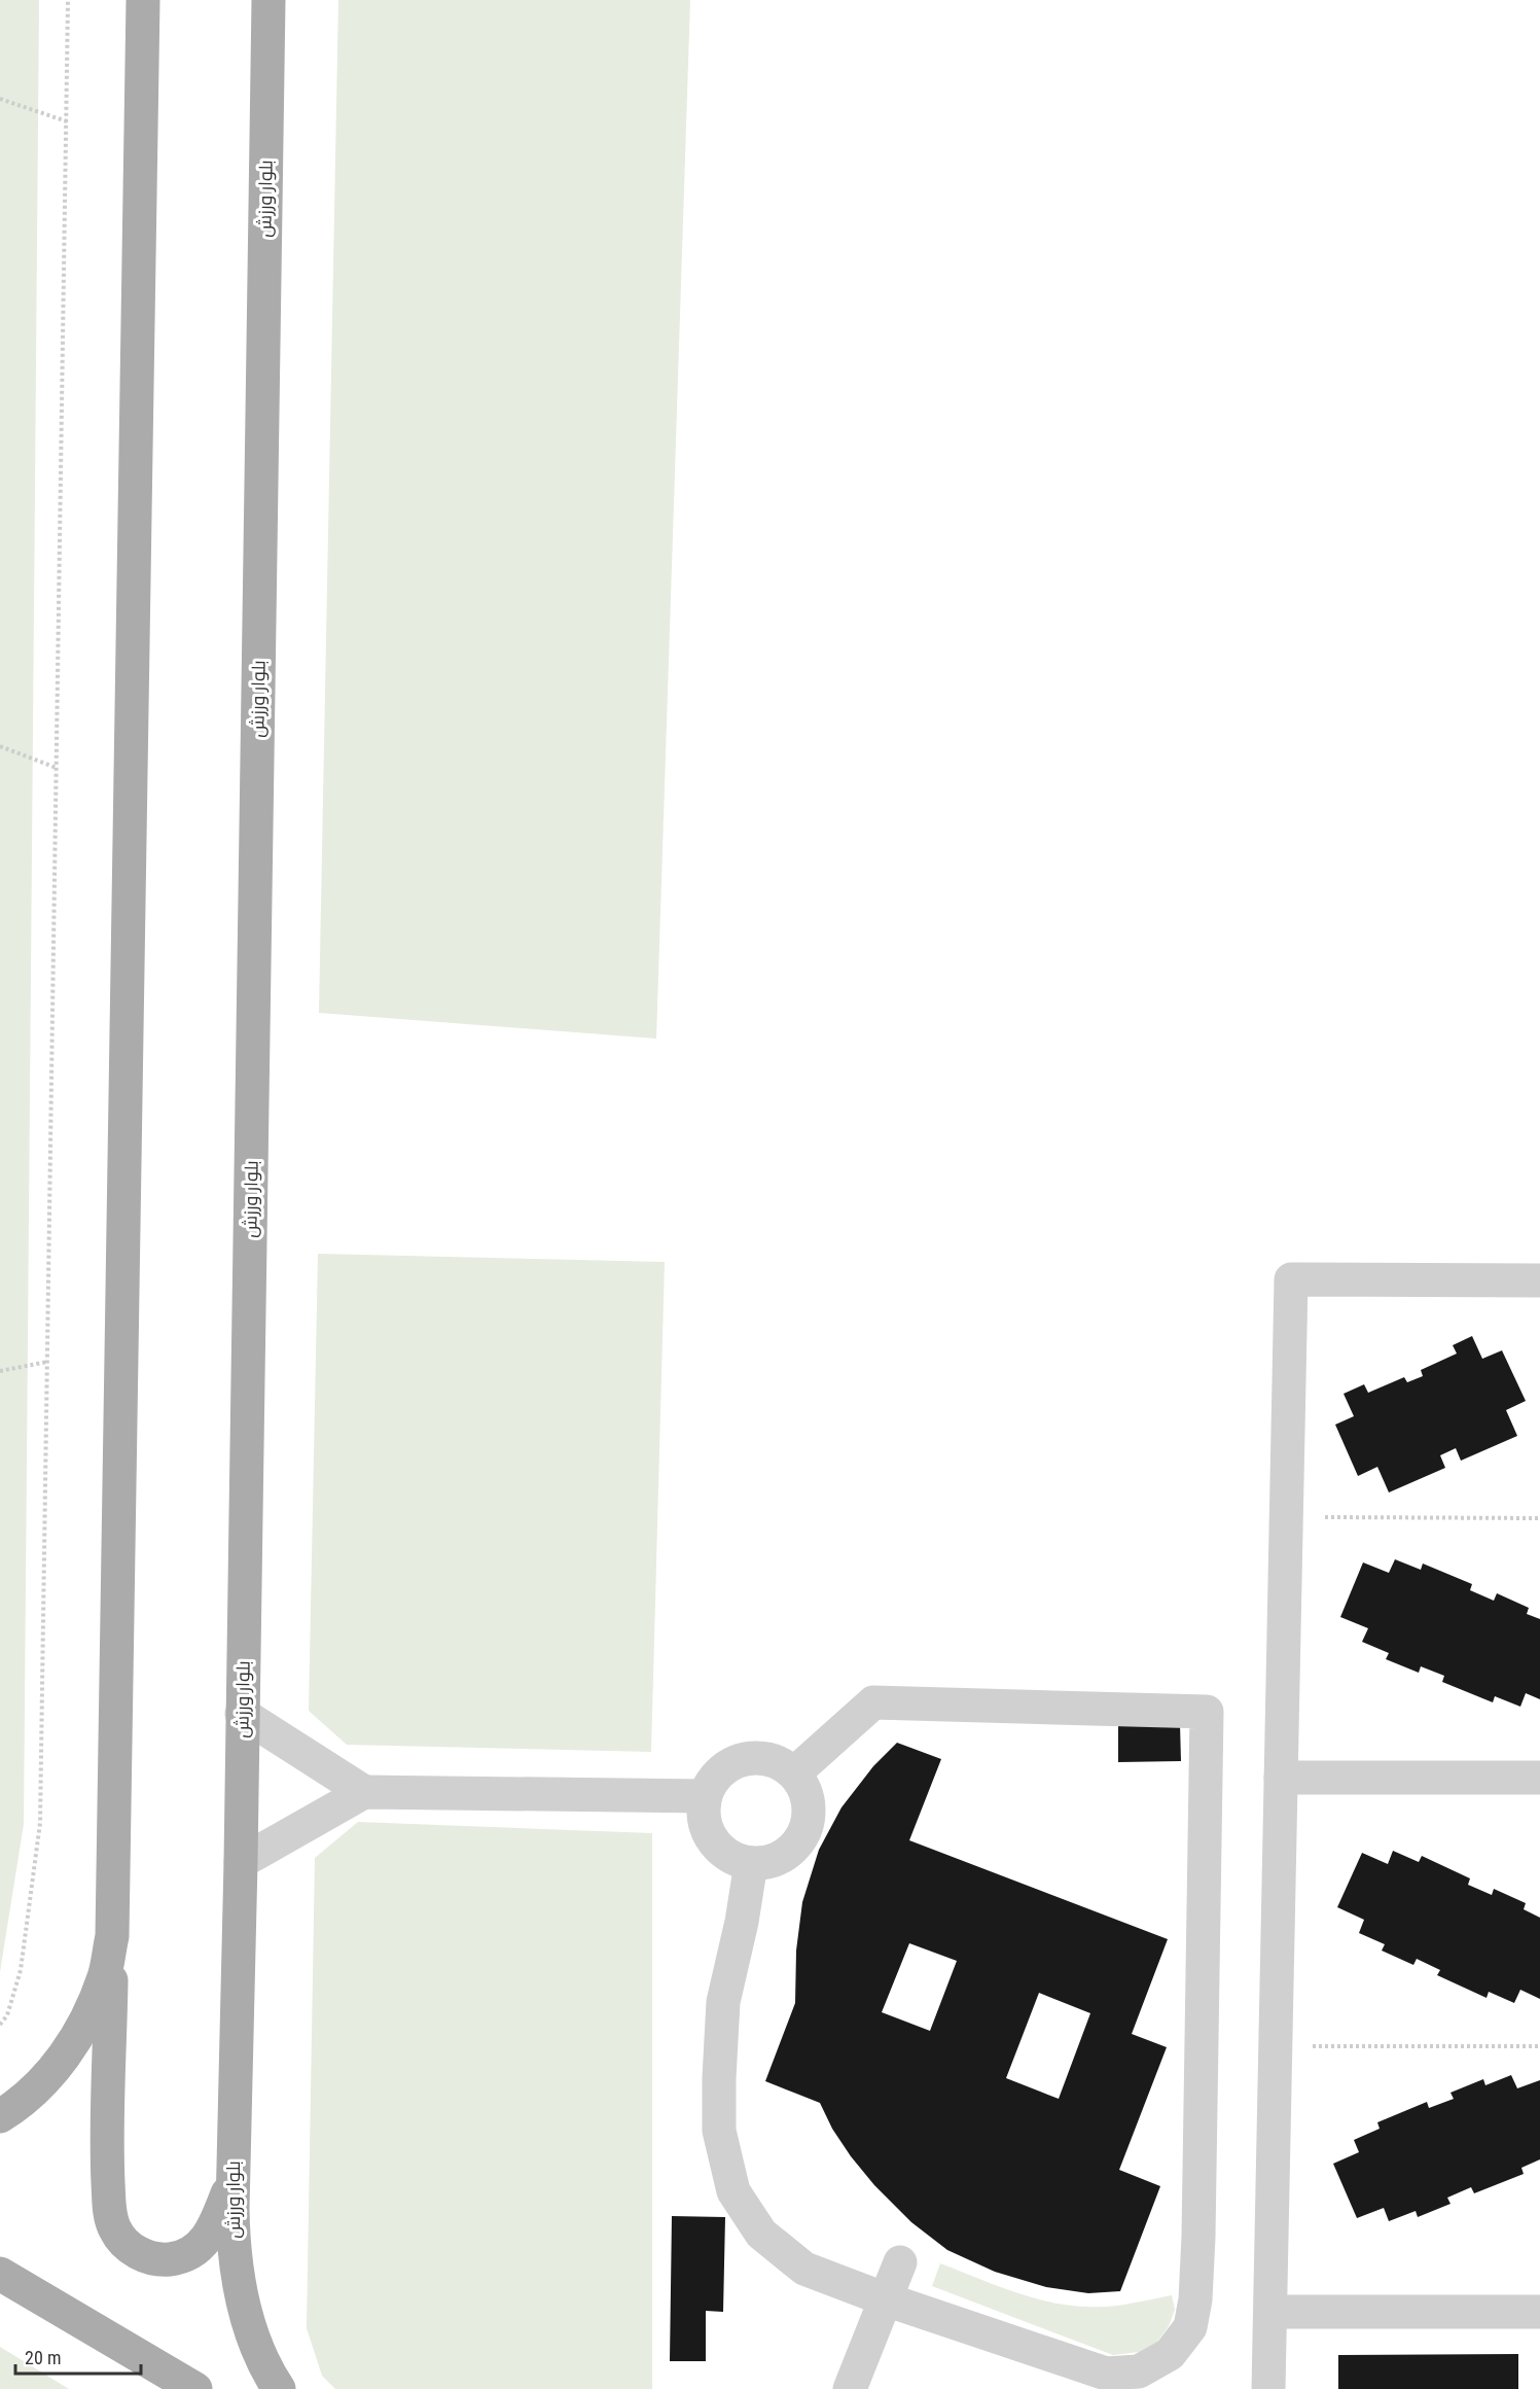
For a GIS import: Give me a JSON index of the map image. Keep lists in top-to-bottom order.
{
  "streets": {
    "main road": ["بلوار ورزش"]
  },
  "scale_bar": "20 m"
}
